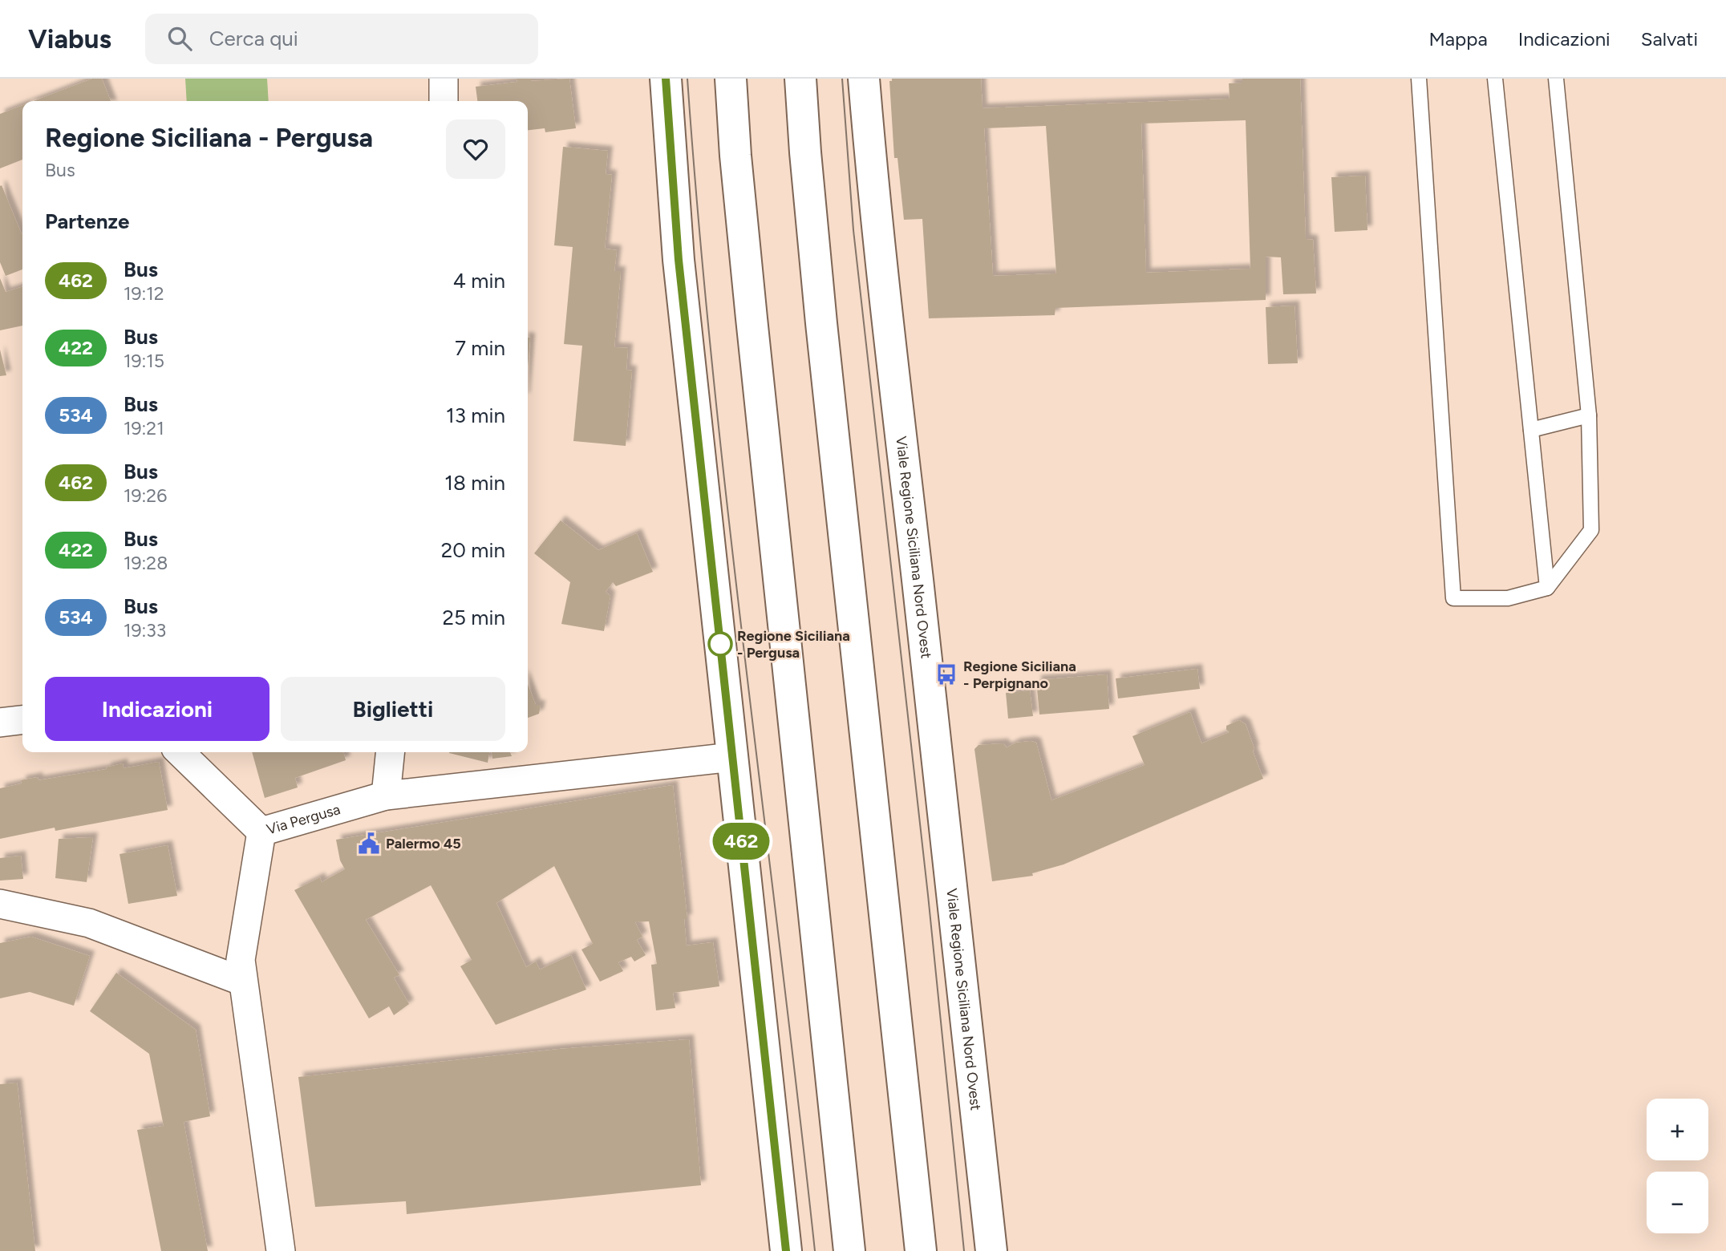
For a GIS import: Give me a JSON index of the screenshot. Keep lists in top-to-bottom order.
{
  "streets": {
    "street": ["Viale Regione Siciliana Nord Ovest", "Via Pergusa"]
  },
  "places": {
    "other": ["Regione Siciliana - Pergusa"],
    "bus stop": ["Regione Siciliana - Perpignano"],
    "public building": ["Palermo 45"]
  },
  "lines": ["bus line 462"],
  "page": {
    "header": "Viabus",
    "search": "Cerca qui",
    "nav": ["Mappa", "Indicazioni", "Salvati"],
    "on_map": "462",
    "heading": [
      ["Regione Siciliana - Pergusa", "Bus"],
      "Partenze"
    ],
    "list": [
      {
        "mark": "462",
        "name": "Bus",
        "note": "19:12",
        "value": "4 min"
      },
      {
        "mark": "422",
        "name": "Bus",
        "note": "19:15",
        "value": "7 min"
      },
      {
        "mark": "534",
        "name": "Bus",
        "note": "19:21",
        "value": "13 min"
      },
      {
        "mark": "462",
        "name": "Bus",
        "note": "19:26",
        "value": "18 min"
      },
      {
        "mark": "422",
        "name": "Bus",
        "note": "19:28",
        "value": "20 min"
      },
      {
        "mark": "534",
        "name": "Bus",
        "note": "19:33",
        "value": "25 min"
      }
    ],
    "buttons": ["Indicazioni", "Biglietti"],
    "map_buttons": ["+", "−"]
  }
}
